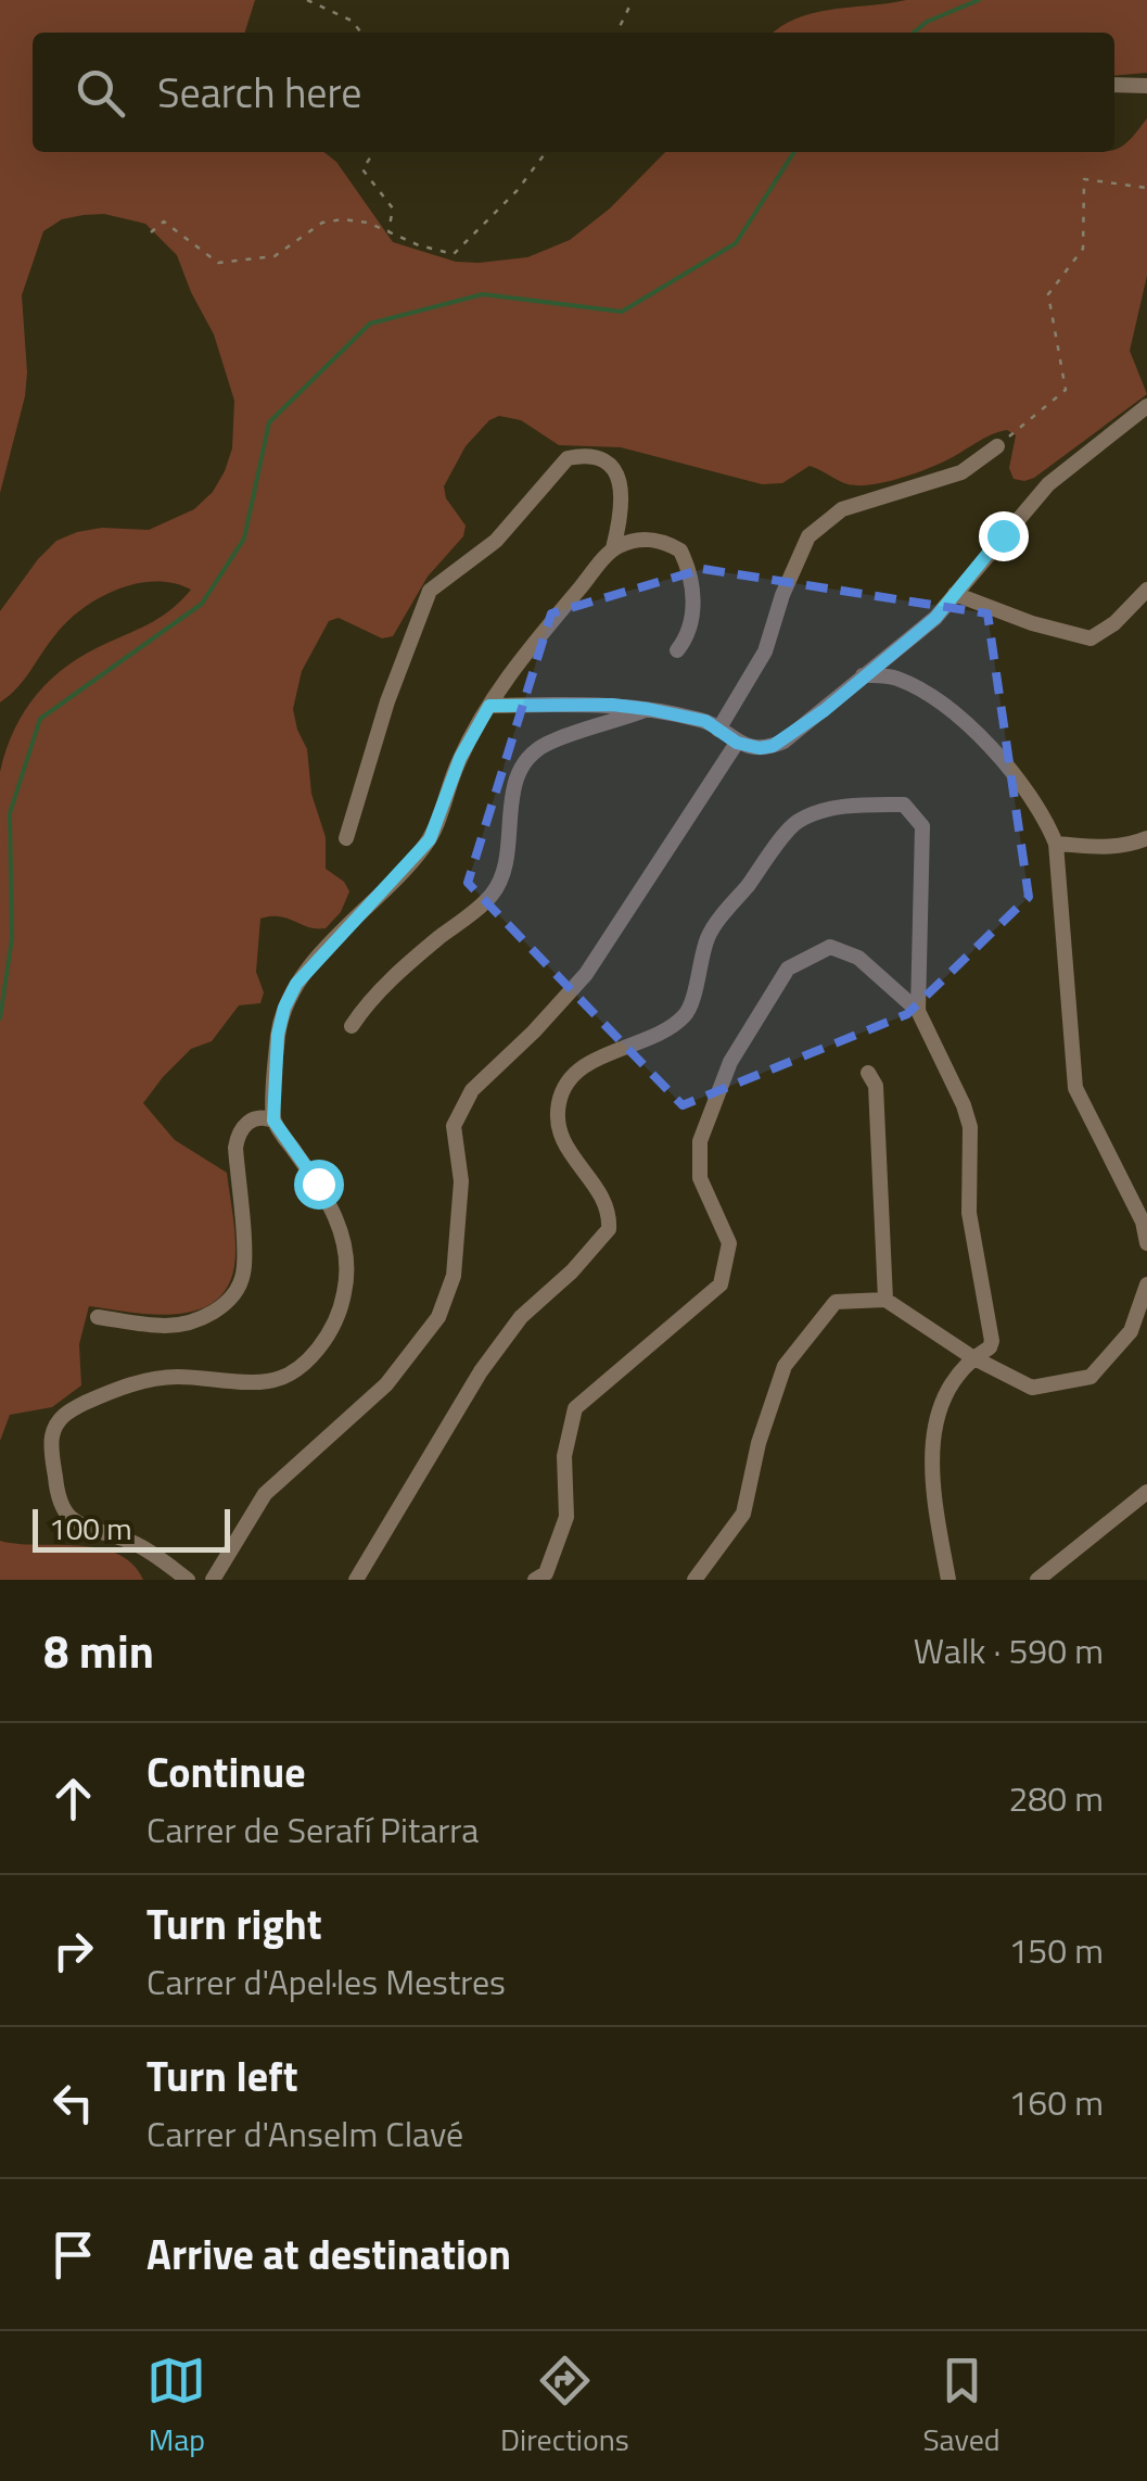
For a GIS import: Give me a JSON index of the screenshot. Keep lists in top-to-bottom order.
{
  "scale_bar": "100 m",
  "page": {
    "search": "Search here",
    "scale": "100 m",
    "heading": ["8 min", "Walk · 590 m"],
    "list": [
      ["Continue", "Carrer de Serafí Pitarra", "280 m"],
      ["Turn right", "Carrer d'Apel·les Mestres", "150 m"],
      ["Turn left", "Carrer d'Anselm Clavé", "160 m"],
      "Arrive at destination"
    ],
    "nav": ["Map", "Directions", "Saved"]
  }
}
